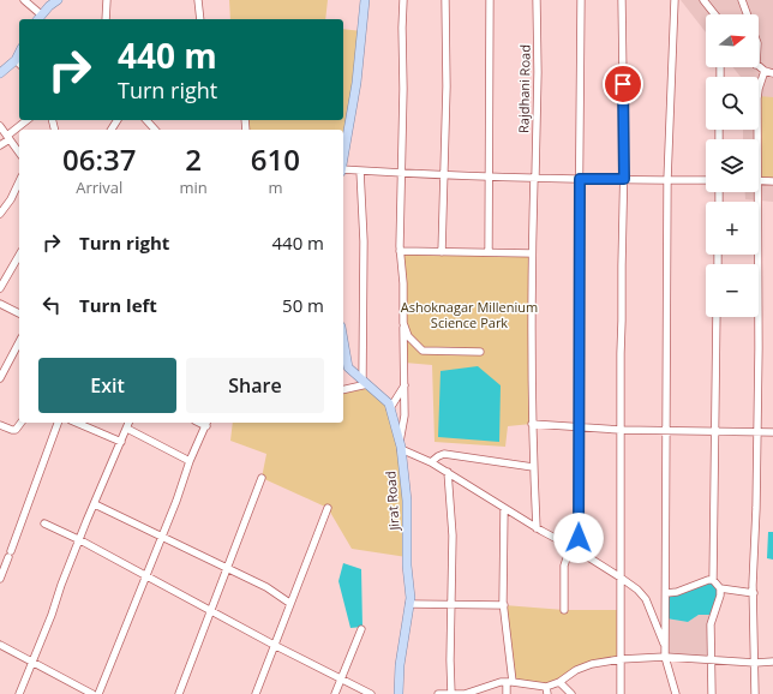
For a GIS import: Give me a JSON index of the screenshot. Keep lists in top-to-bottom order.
{
  "streets": {
    "main road": ["Jirat Road"],
    "street": ["Rajdhani Road"]
  },
  "parks": ["Ashoknagar Millenium Science Park"],
  "north": "right",
  "page": {
    "map_buttons": ["+", "−"],
    "turn": ["440 m", "Turn right"],
    "eta": [
      "06:37",
      "Arrival",
      "2",
      "min",
      "610",
      "m"
    ],
    "list": [
      {
        "name": "Turn right",
        "value": "440 m"
      },
      {
        "name": "Turn left",
        "value": "50 m"
      }
    ],
    "buttons": ["Exit", "Share"]
  }
}
